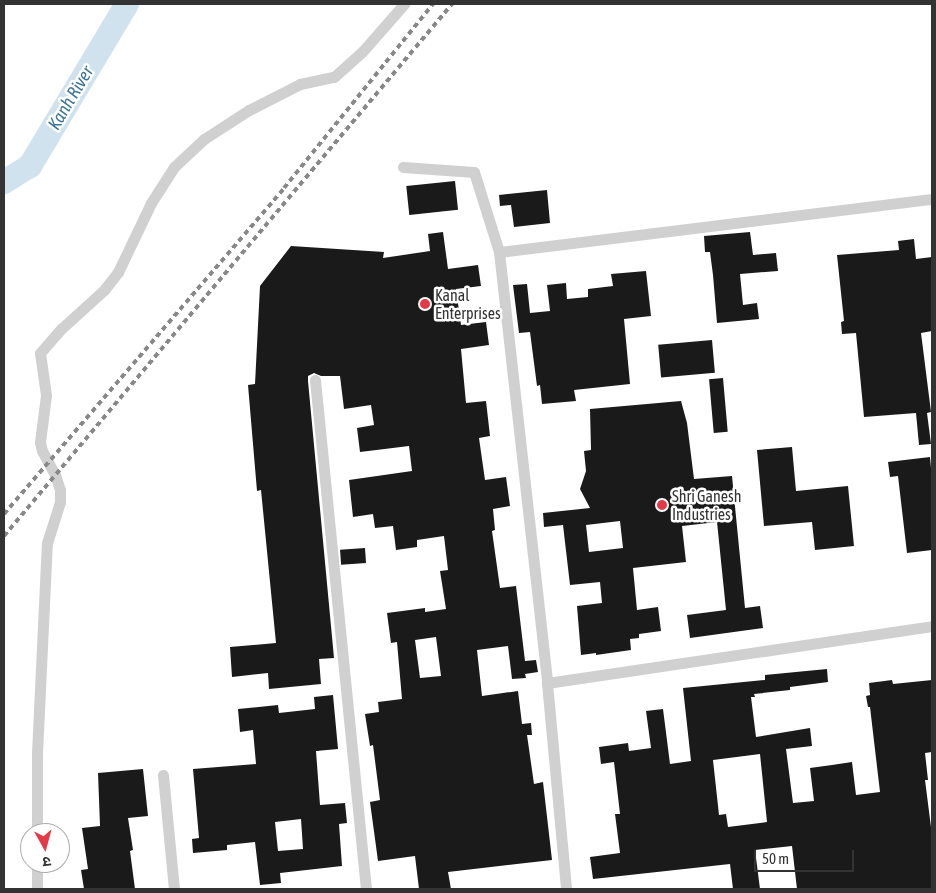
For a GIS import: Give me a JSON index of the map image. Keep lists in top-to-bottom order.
{
  "water": ["Kanh River"],
  "places": ["Kanal Enterprises", "Shri Ganesh Industries"],
  "scale_bar": "50 m",
  "north": "bottom"
}
